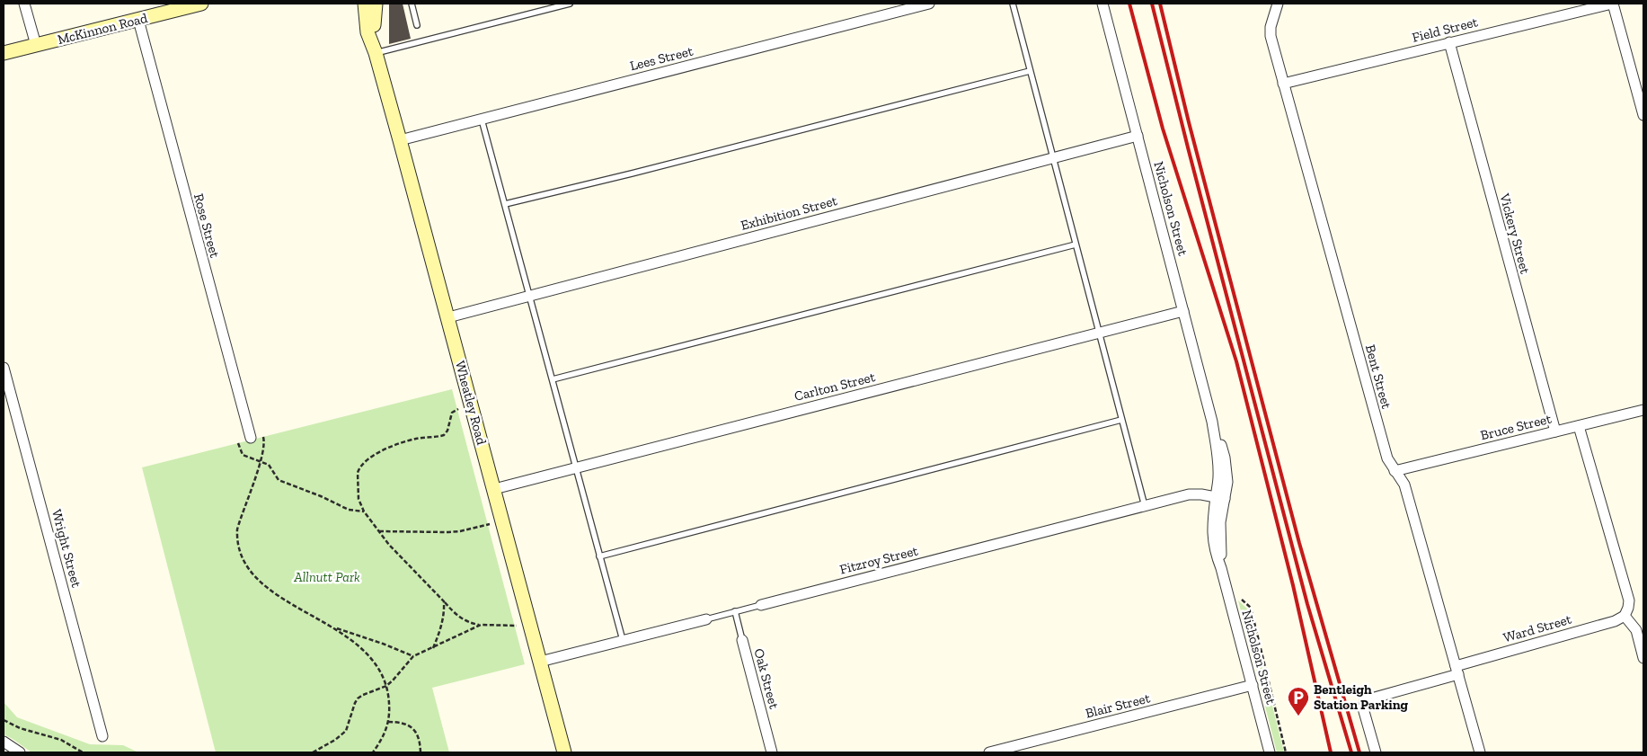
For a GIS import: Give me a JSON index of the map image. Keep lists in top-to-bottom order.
{
  "streets": {
    "street": [
      "McKinnon Road",
      "Field Street",
      "Lees Street",
      "Nicholson Street",
      "Exhibition Street",
      "Rose Street",
      "Vickery Street",
      "Bent Street",
      "Carlton Street",
      "Wheatley Road",
      "Bruce Street",
      "Wright Street",
      "Fitzroy Street",
      "Ward Street",
      "Oak Street",
      "Blair Street"
    ]
  },
  "crossings": [
    ["McKinnon Road", "Rose Street"],
    ["Field Street", "Vickery Street"],
    ["Field Street", "Bent Street"],
    ["Lees Street", "Wheatley Road"],
    ["Nicholson Street", "Exhibition Street"],
    ["Nicholson Street", "Carlton Street"],
    ["Nicholson Street", "Fitzroy Street"],
    ["Nicholson Street", "Blair Street"],
    ["Exhibition Street", "Wheatley Road"],
    ["Vickery Street", "Bruce Street"],
    ["Bent Street", "Bruce Street"],
    ["Bent Street", "Ward Street"],
    ["Carlton Street", "Wheatley Road"],
    ["Wheatley Road", "Fitzroy Street"],
    ["Fitzroy Street", "Oak Street"]
  ],
  "parks": ["Allnutt Park"],
  "places": {
    "parking": ["Bentleigh Station Parking"]
  }
}
